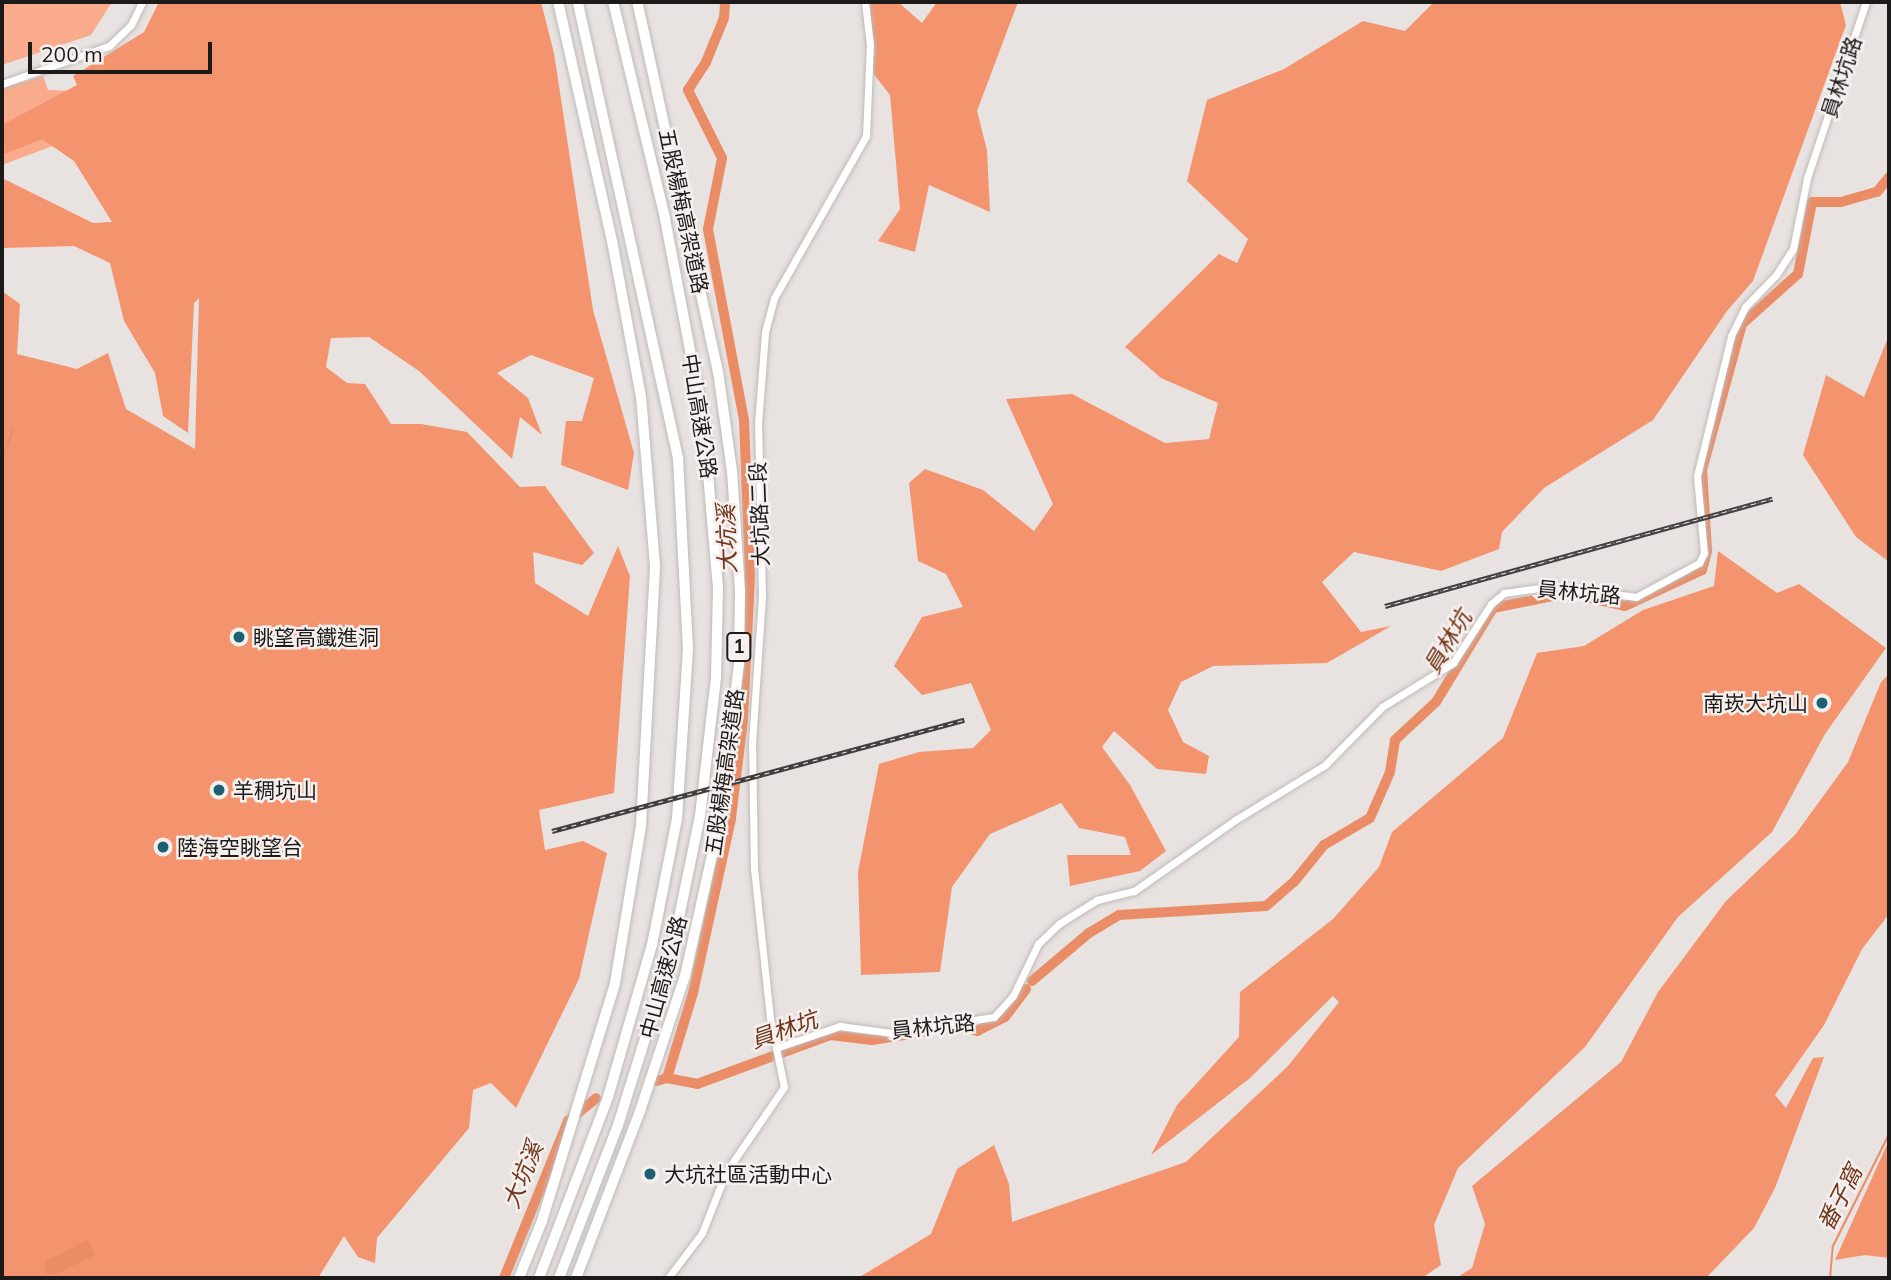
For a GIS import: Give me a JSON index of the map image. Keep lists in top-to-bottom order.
{
  "streets": {
    "highway": ["五股楊梅高架道路", "中山高速公路", "1"],
    "street": ["員林坑路", "大坑路二段"]
  },
  "crossings": [
    ["員林坑路", "大坑路二段"]
  ],
  "water": ["大坑溪", "員林坑", "番子窩"],
  "places": [
    "眺望高鐵進洞",
    "南崁大坑山",
    "羊稠坑山",
    "陸海空眺望台",
    "大坑社區活動中心"
  ],
  "scale_bar": "200 m"
}
